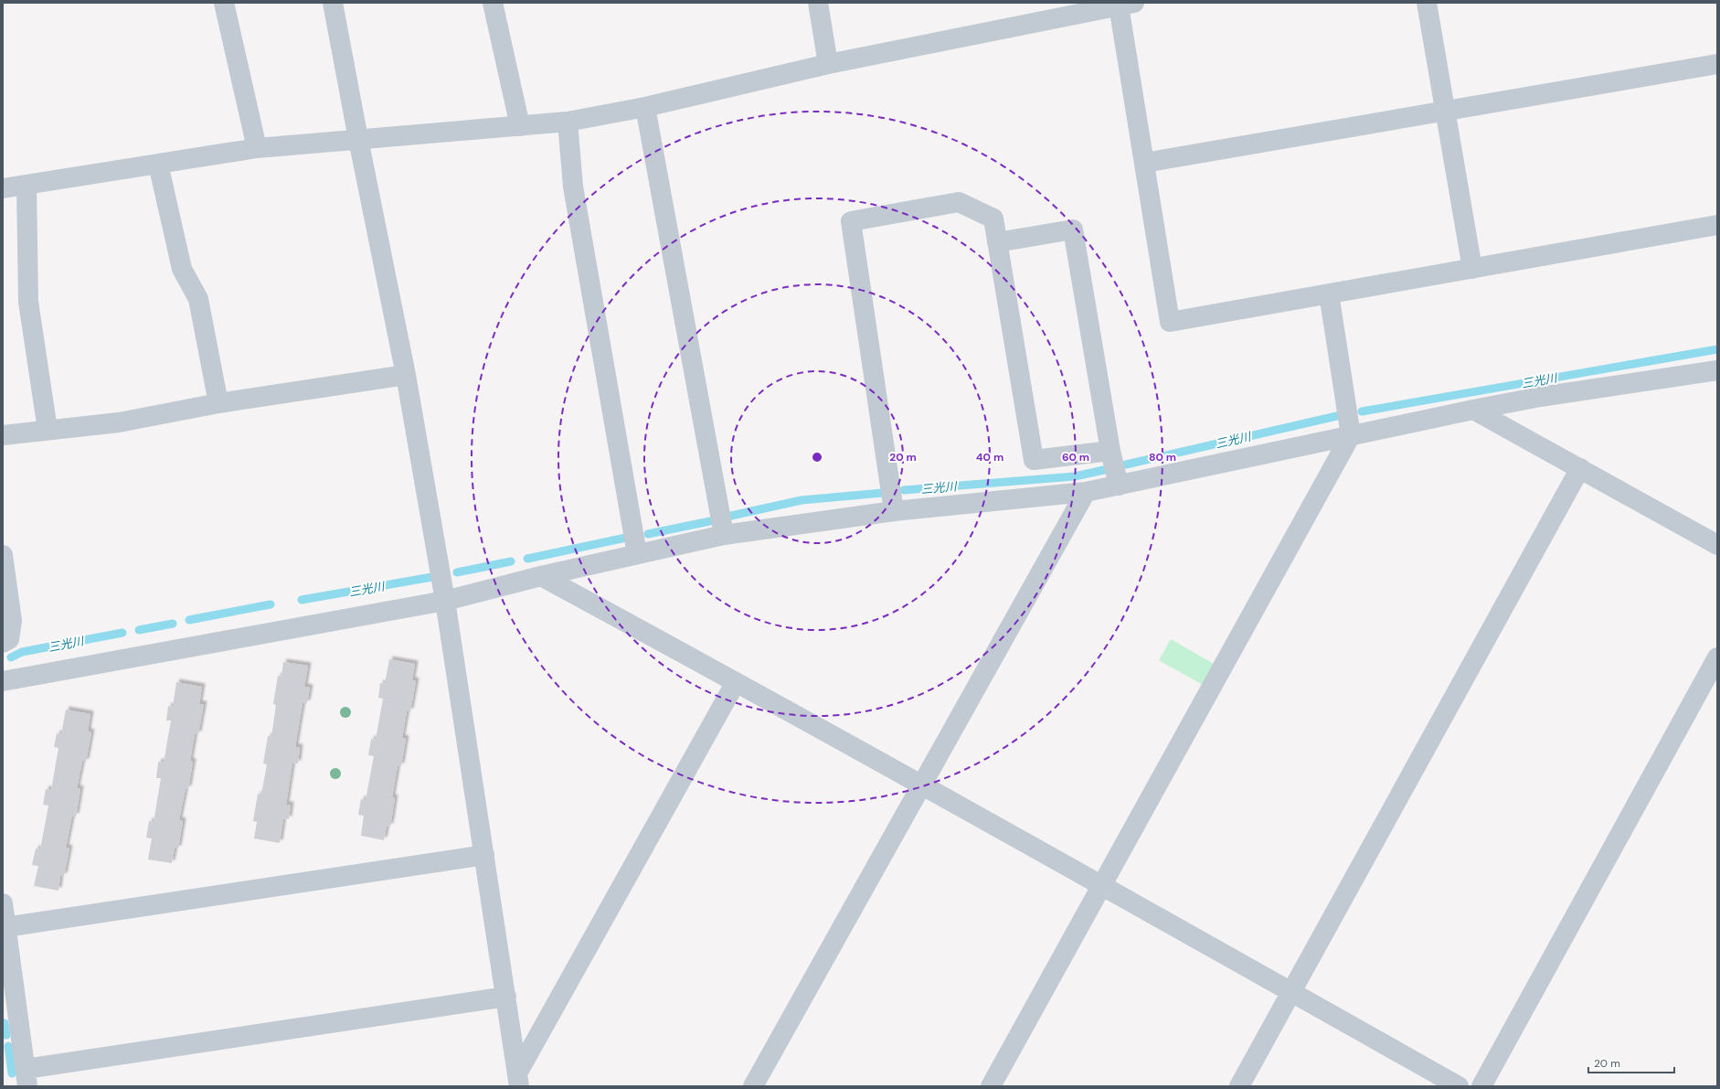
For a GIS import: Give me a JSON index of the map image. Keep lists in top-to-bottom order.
{
  "water": ["三光川"],
  "scale_bar": "20 m",
  "rings": [
    "20 m",
    "40 m",
    "60 m",
    "80 m"
  ]
}
